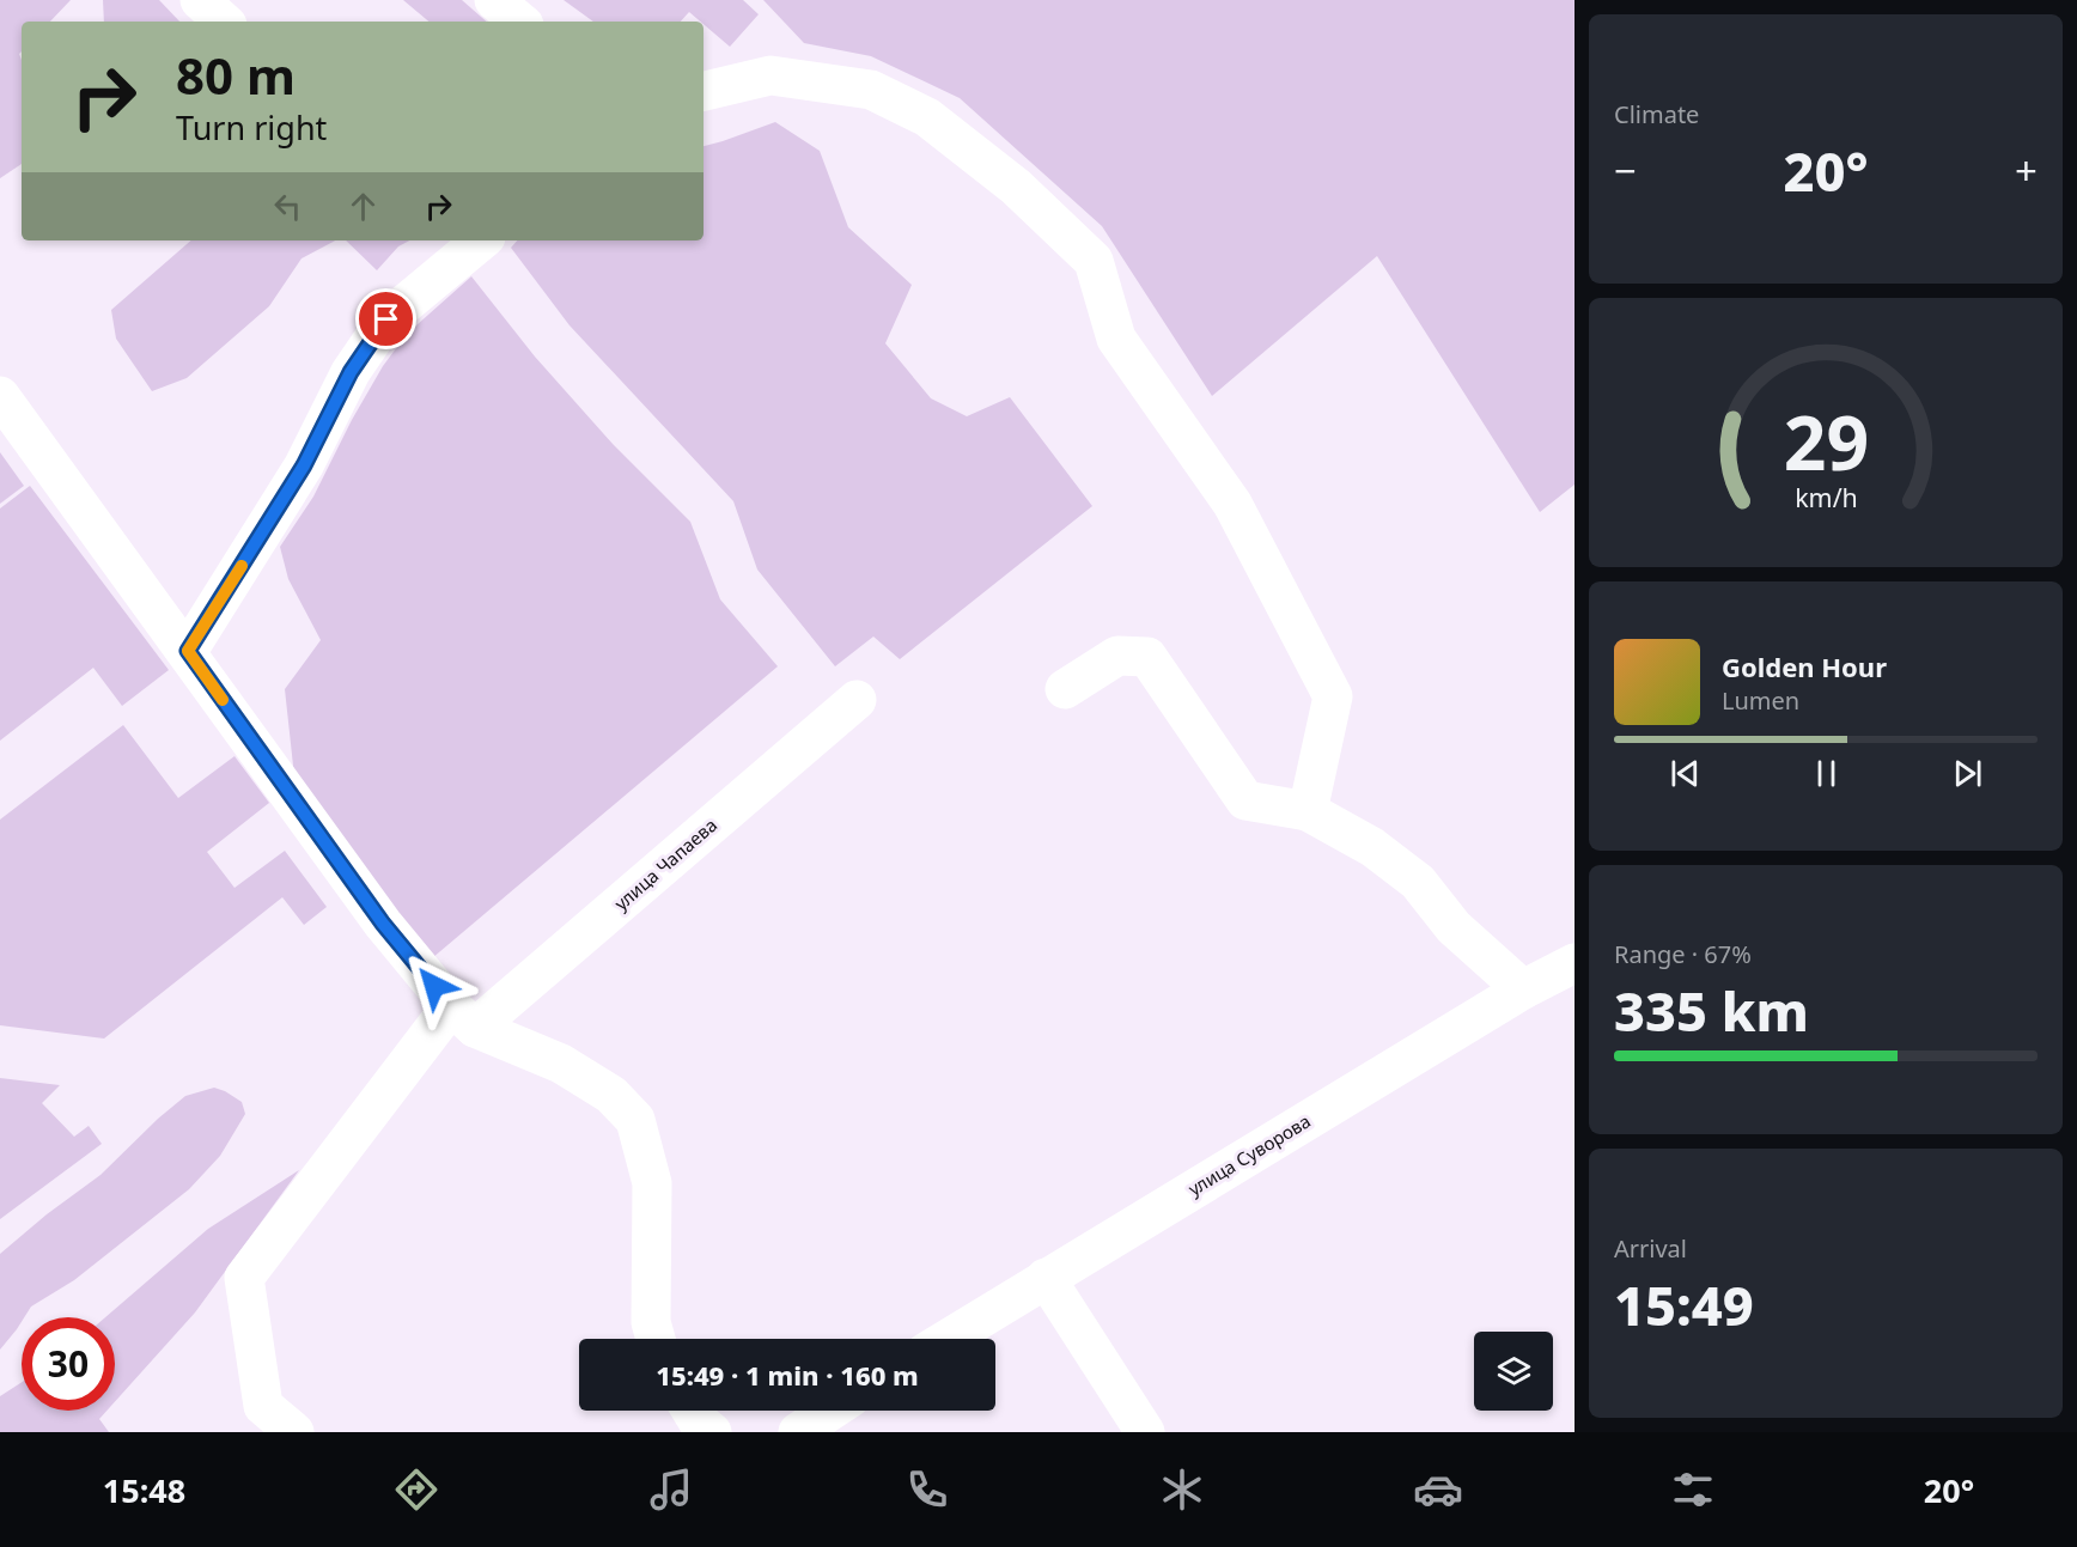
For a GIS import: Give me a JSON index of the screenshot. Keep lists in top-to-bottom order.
{
  "streets": {
    "street": ["улица Чапаева", "улица Суворова"]
  },
  "page": {
    "tile": [
      "Climate",
      ["Range · 67%", "335 km"],
      ["Arrival", "15:49"]
    ],
    "turn": ["80 m", "Turn right"],
    "heat": ["−", "20°", "+"],
    "song": ["Golden Hour", "Lumen"],
    "limit": "30",
    "trip": "15:49 · 1 min · 160 m",
    "tabs": ["15:48", "20°"],
    "gauge": ["29", "km/h"]
  }
}
